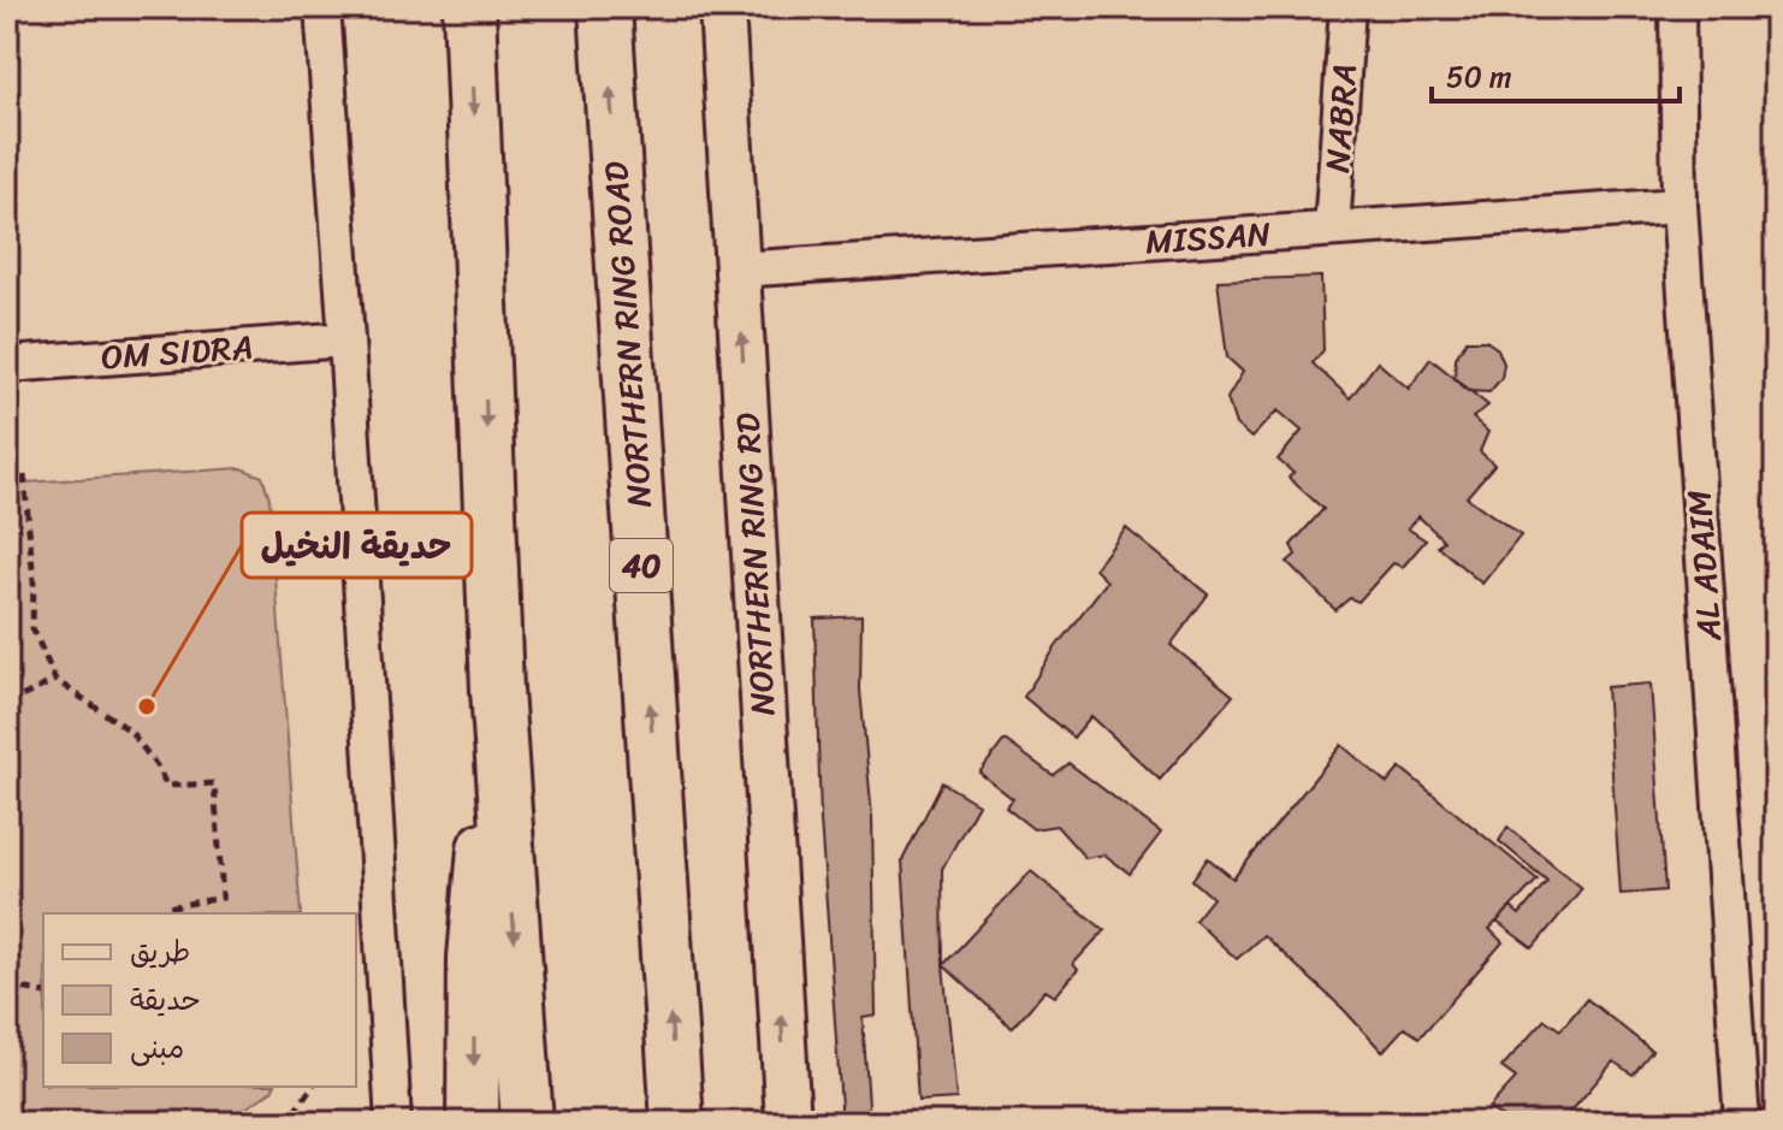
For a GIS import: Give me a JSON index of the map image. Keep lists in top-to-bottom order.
{
  "streets": {
    "highway": ["NORTHERN RING ROAD", "40"],
    "main road": ["NORTHERN RING RD"],
    "street": [
      "NABRA",
      "MISSAN",
      "OM SIDRA",
      "AL ADAIM"
    ]
  },
  "crossings": [
    ["NABRA", "MISSAN"],
    ["MISSAN", "NORTHERN RING RD"],
    ["MISSAN", "AL ADAIM"]
  ],
  "one_way": ["NORTHERN RING RD"],
  "places": ["حديقة النخيل"],
  "legend": ["طريق", "حديقة", "مبنى"],
  "scale_bar": "50 m"
}
